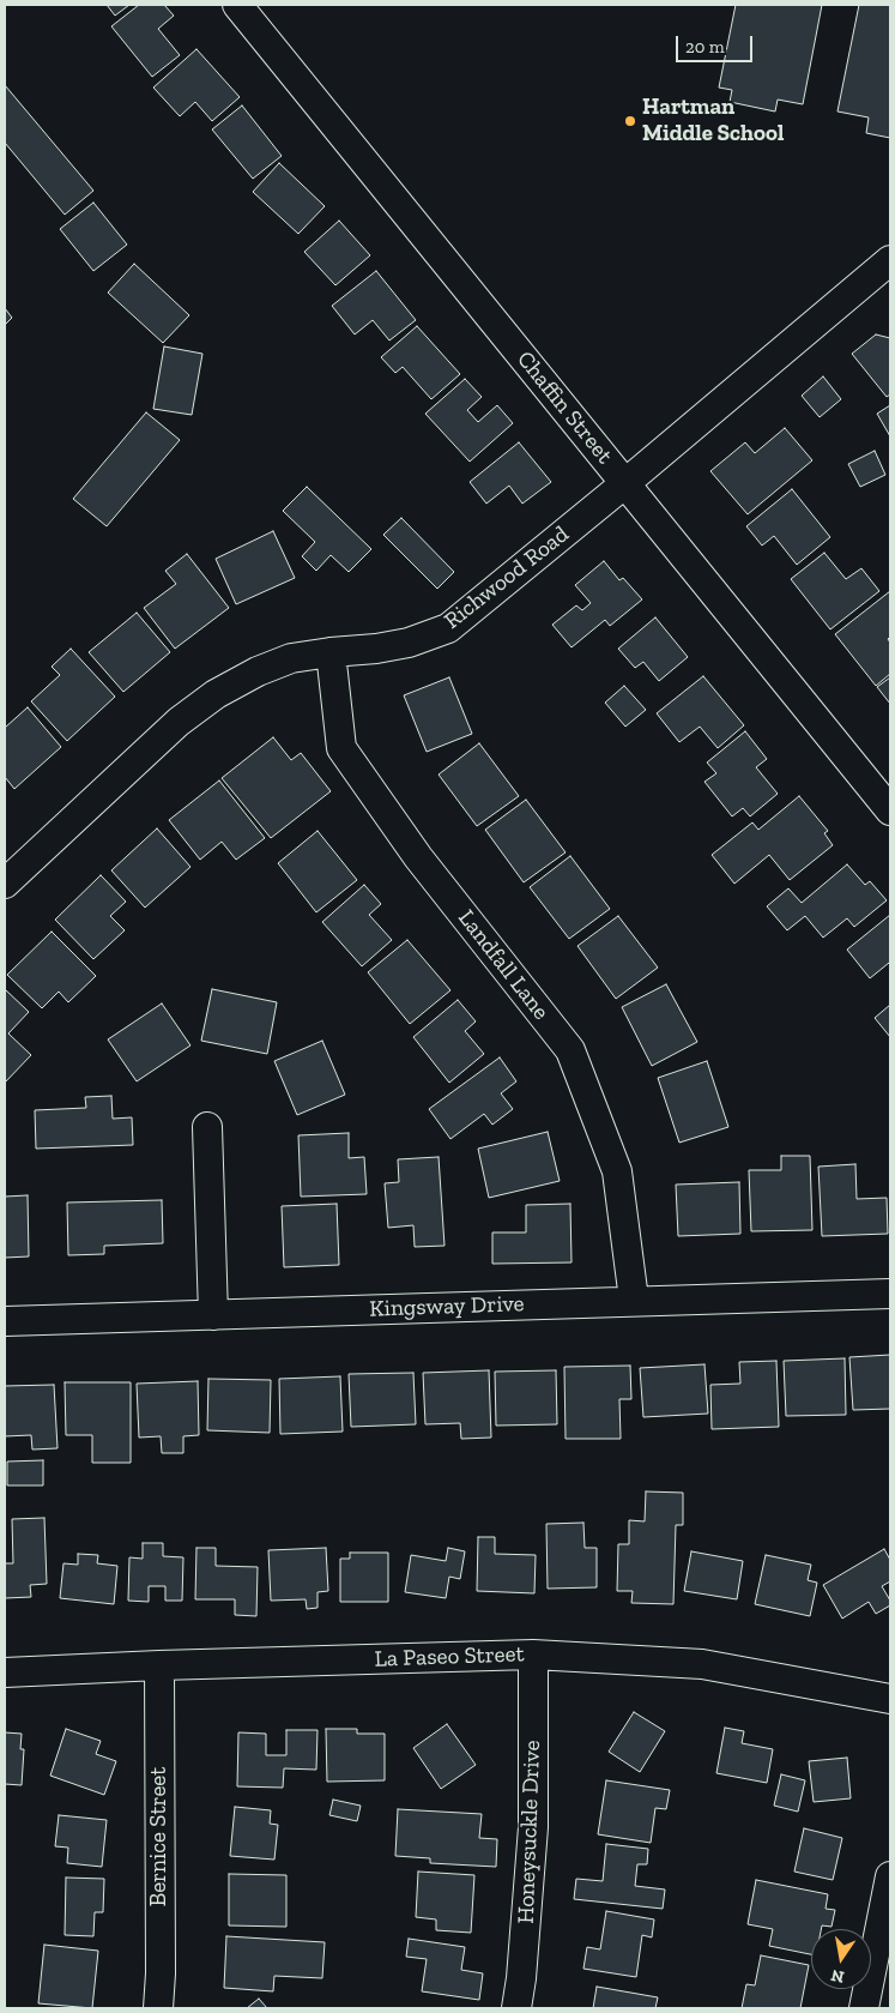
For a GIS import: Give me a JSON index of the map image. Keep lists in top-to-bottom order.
{
  "streets": {
    "street": [
      "Chaffin Street",
      "Richwood Road",
      "Landfall Lane",
      "Kingsway Drive",
      "La Paseo Street",
      "Honeysuckle Drive",
      "Bernice Street"
    ]
  },
  "crossings": [
    ["Chaffin Street", "Richwood Road"],
    ["Richwood Road", "Landfall Lane"],
    ["Landfall Lane", "Kingsway Drive"],
    ["La Paseo Street", "Honeysuckle Drive"],
    ["La Paseo Street", "Bernice Street"]
  ],
  "places": ["Hartman Middle School"],
  "scale_bar": "20 m",
  "north": "bottom"
}
